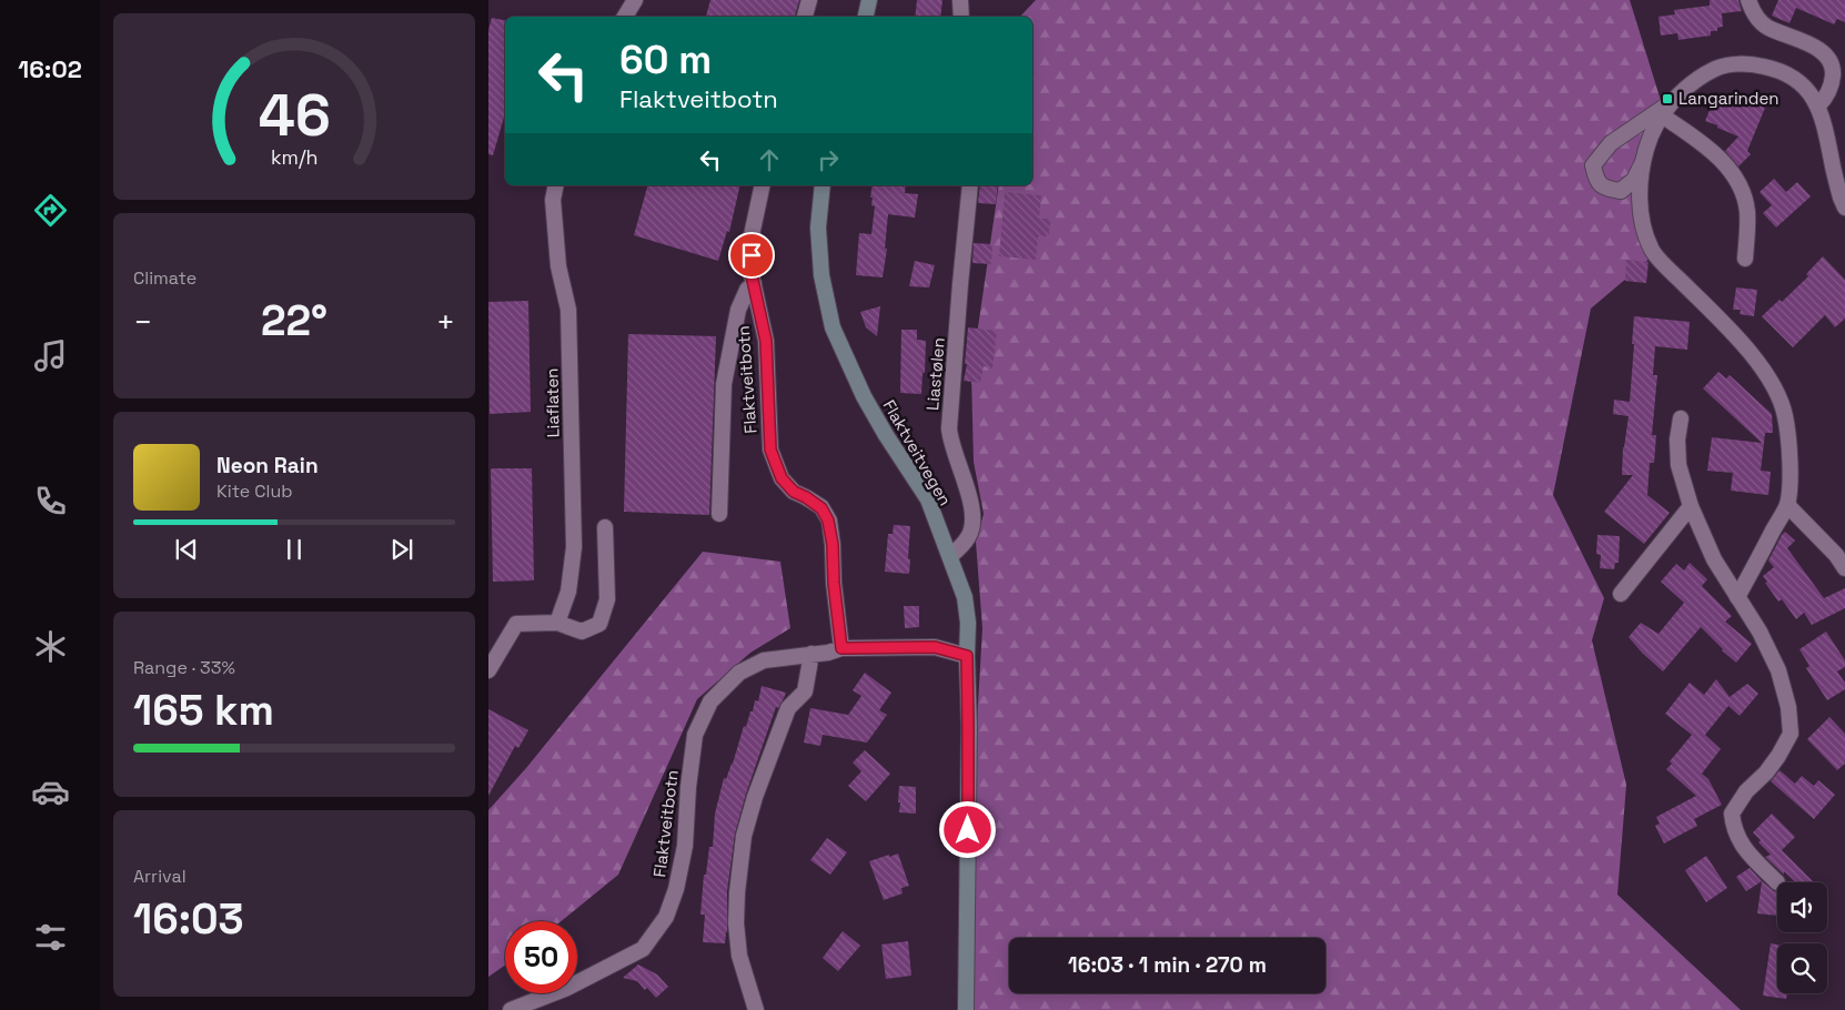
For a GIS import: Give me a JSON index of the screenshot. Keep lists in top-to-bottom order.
{
  "streets": {
    "main road": ["Flaktveitvegen"],
    "street": ["Liastølen", "Flaktveitbotn", "Liaflaten"]
  },
  "crossings": [
    ["Liastølen", "Flaktveitvegen"],
    ["Flaktveitbotn", "Flaktveitvegen"]
  ],
  "places": {
    "transit": ["Langarinden"]
  },
  "page": {
    "tabs": "16:02",
    "turn": ["60 m", "Flaktveitbotn"],
    "tile": [
      "Climate",
      ["Range · 33%", "165 km"],
      ["Arrival", "16:03"]
    ],
    "heat": ["−", "22°", "+"],
    "song": ["Neon Rain", "Kite Club"],
    "limit": "50",
    "trip": "16:03 · 1 min · 270 m",
    "gauge": ["46", "km/h"]
  }
}
